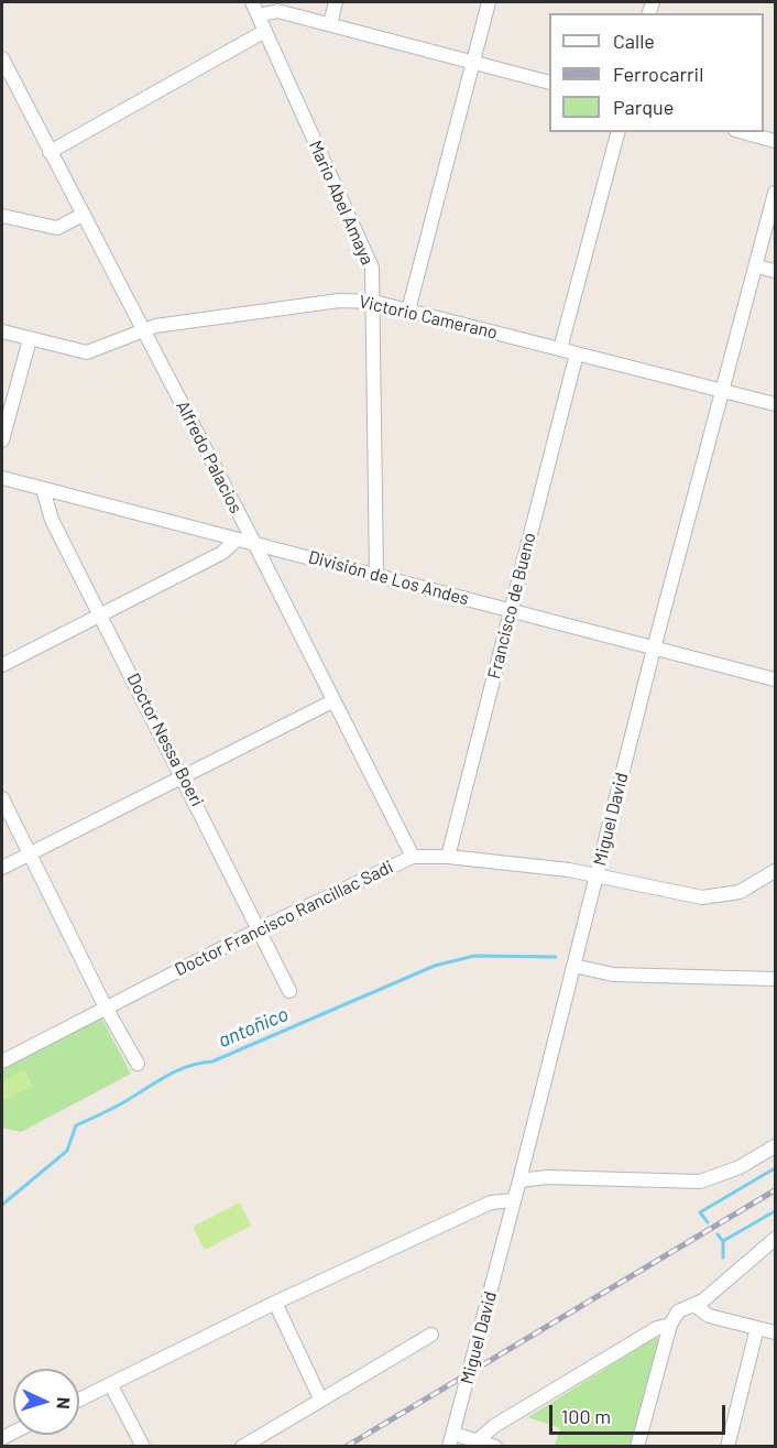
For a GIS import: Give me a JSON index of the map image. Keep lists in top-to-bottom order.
{
  "streets": {
    "street": [
      "Mario Abel Amaya",
      "Victorio Camerano",
      "Alfredo Palacios",
      "División de Los Andes",
      "Francisco de Bueno",
      "Doctor Nessa Boeri",
      "Miguel David",
      "Doctor Francisco Rancillac Sadi"
    ]
  },
  "crossings": [
    ["Mario Abel Amaya", "Victorio Camerano"],
    ["Mario Abel Amaya", "División de Los Andes"],
    ["Victorio Camerano", "Alfredo Palacios"],
    ["Victorio Camerano", "Francisco de Bueno"],
    ["Victorio Camerano", "Miguel David"],
    ["Alfredo Palacios", "División de Los Andes"],
    ["Alfredo Palacios", "Doctor Francisco Rancillac Sadi"],
    ["División de Los Andes", "Francisco de Bueno"],
    ["División de Los Andes", "Doctor Nessa Boeri"],
    ["División de Los Andes", "Miguel David"],
    ["Francisco de Bueno", "Doctor Francisco Rancillac Sadi"],
    ["Doctor Nessa Boeri", "Doctor Francisco Rancillac Sadi"],
    ["Miguel David", "Doctor Francisco Rancillac Sadi"]
  ],
  "water": ["antoñico"],
  "legend": ["Calle", "Ferrocarril", "Parque"],
  "scale_bar": "100 m",
  "north": "right"
}
